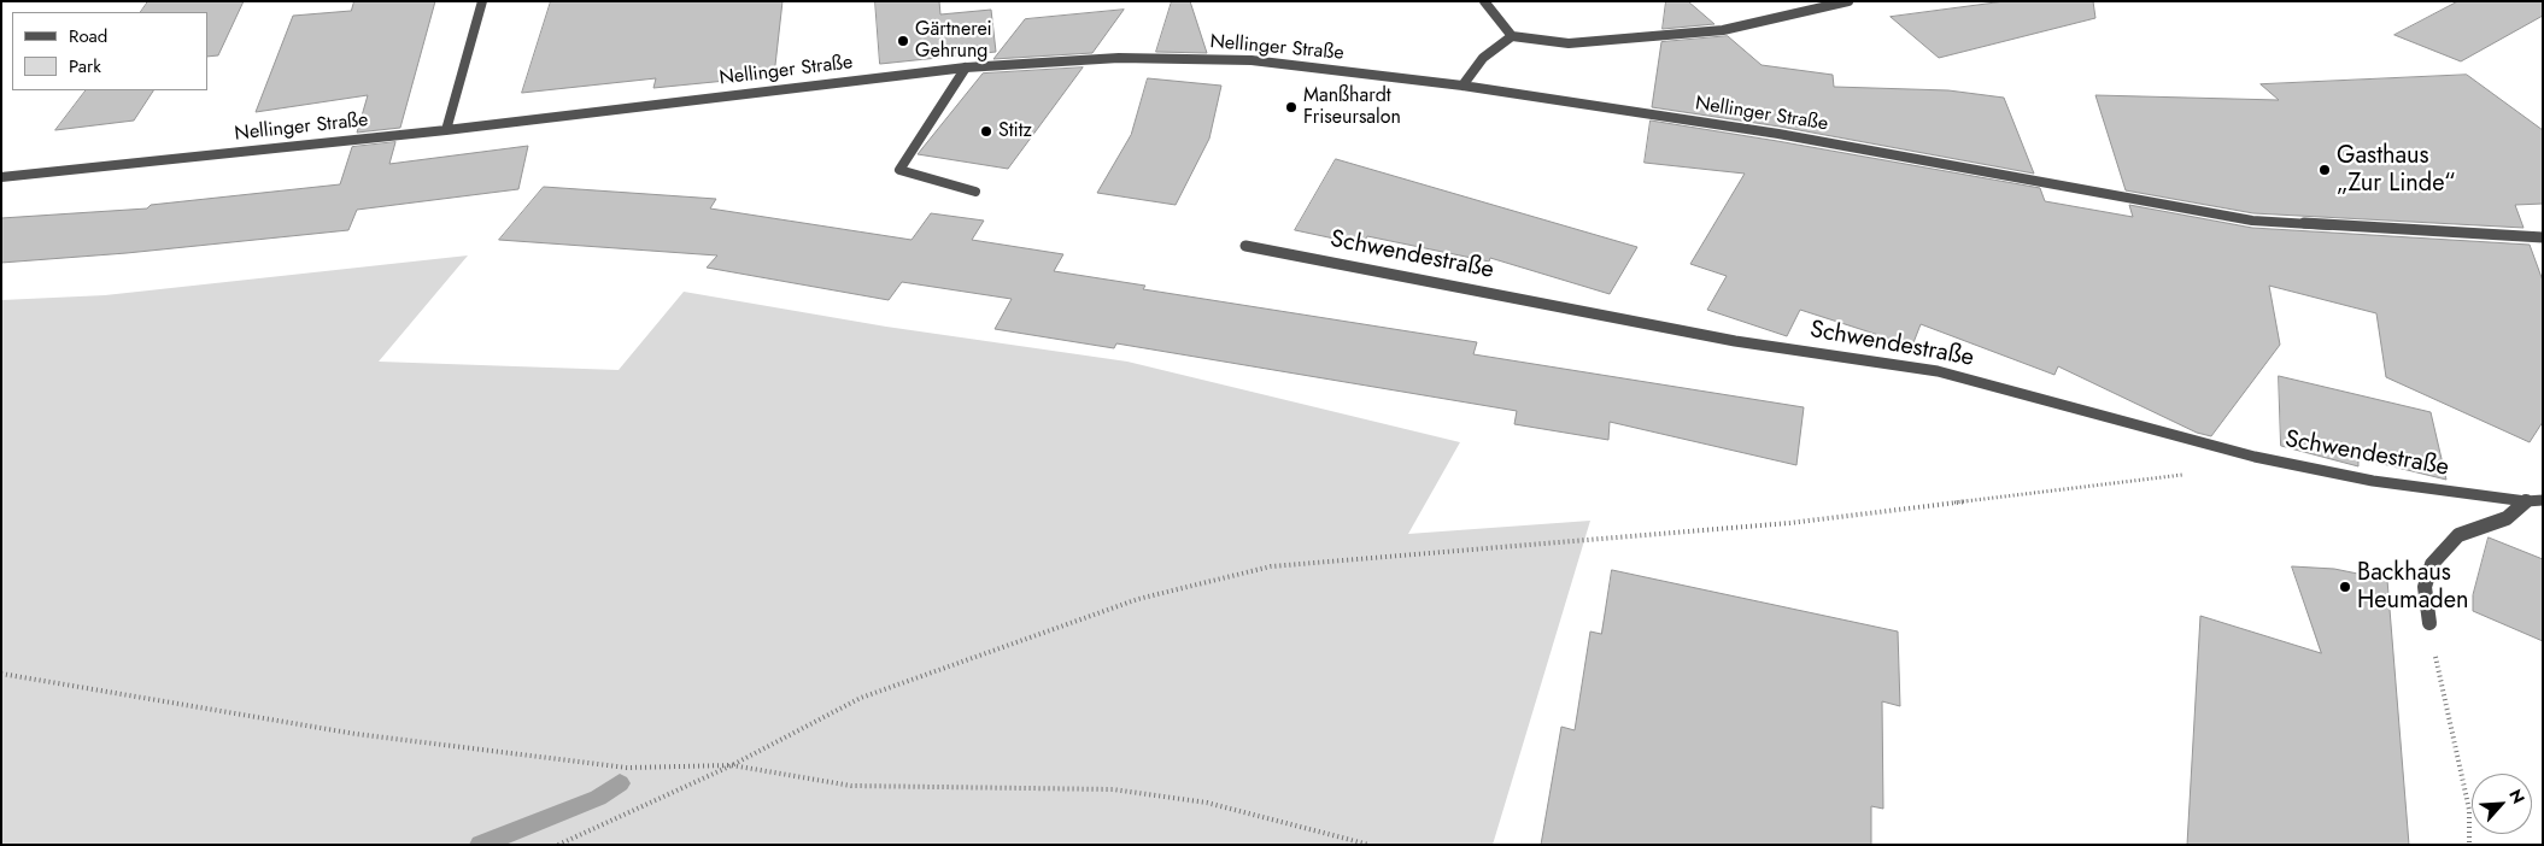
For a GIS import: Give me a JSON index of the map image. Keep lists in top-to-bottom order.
{
  "streets": {
    "street": ["Nellinger Straße", "Schwendestraße"]
  },
  "places": [
    "Gärtnerei Gehrung",
    "Manßhardt Friseursalon",
    "Stitz",
    "Gasthaus „Zur Linde“",
    "Backhaus Heumaden"
  ],
  "legend": ["Road", "Park"],
  "north": "top right"
}
